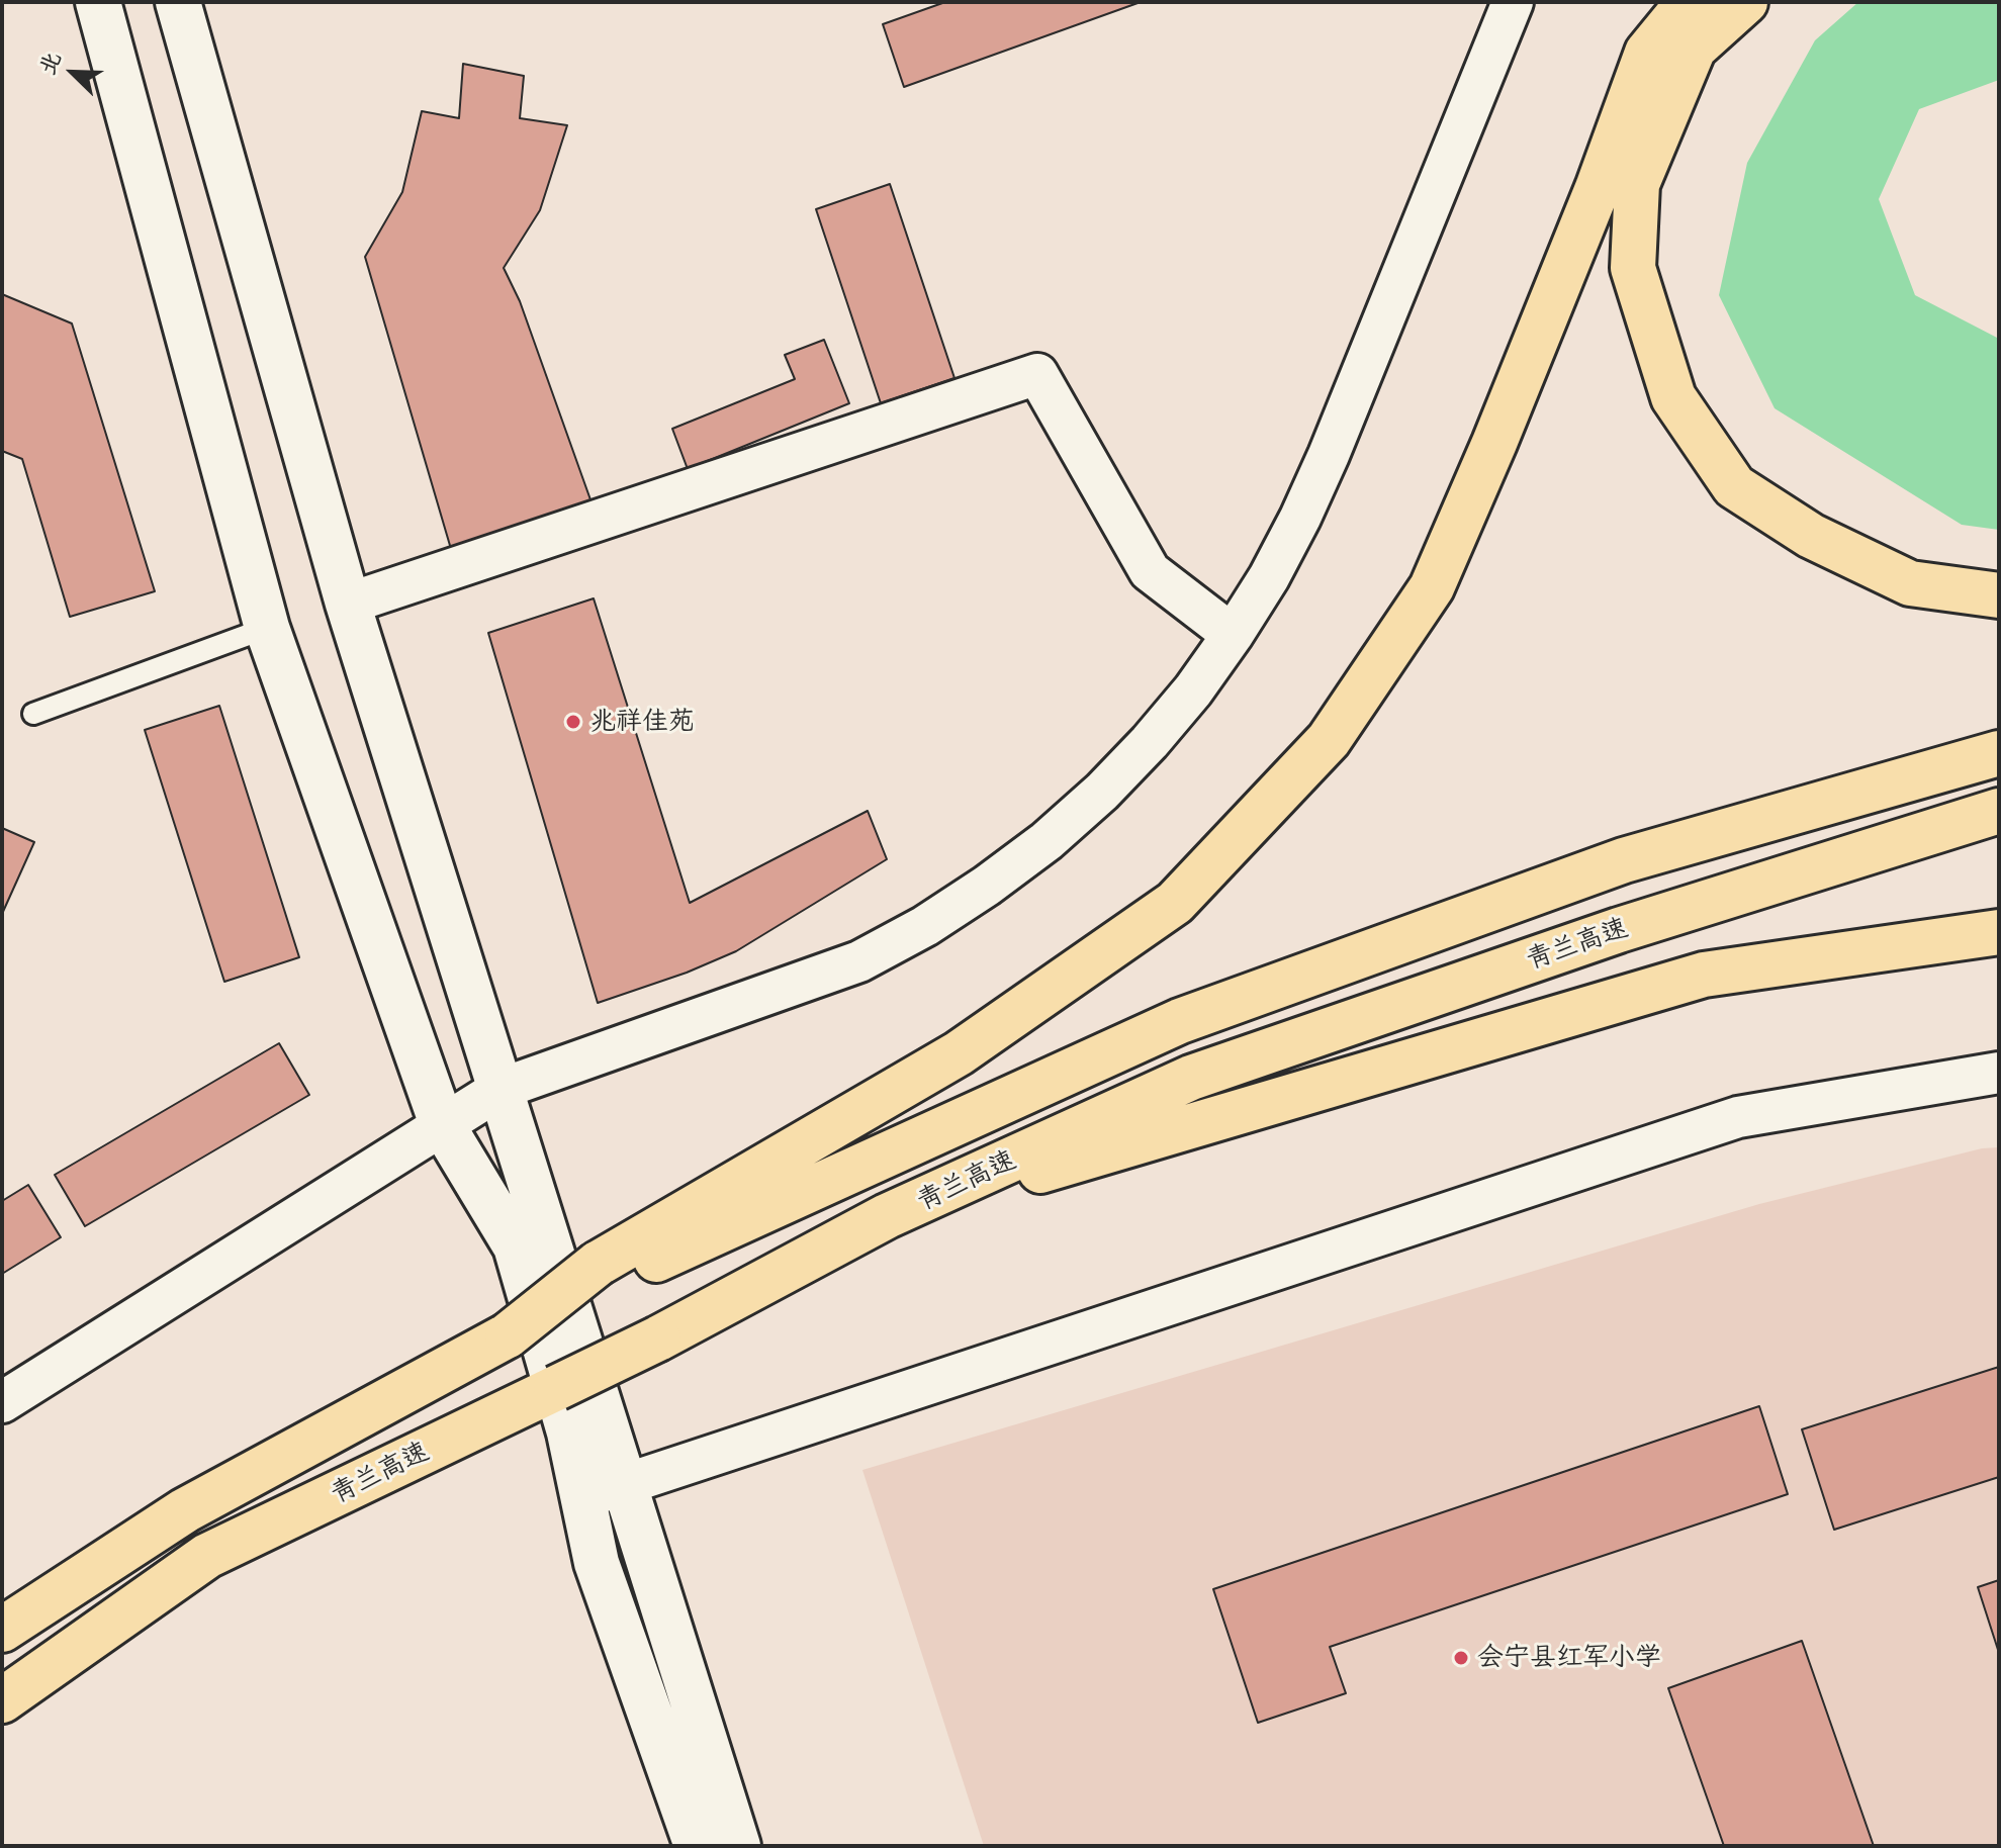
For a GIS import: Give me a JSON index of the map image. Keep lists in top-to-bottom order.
{
  "streets": {
    "highway": ["青兰高速"]
  },
  "places": ["兆祥佳苑", "会宁县红军小学"],
  "north": "top left"
}
